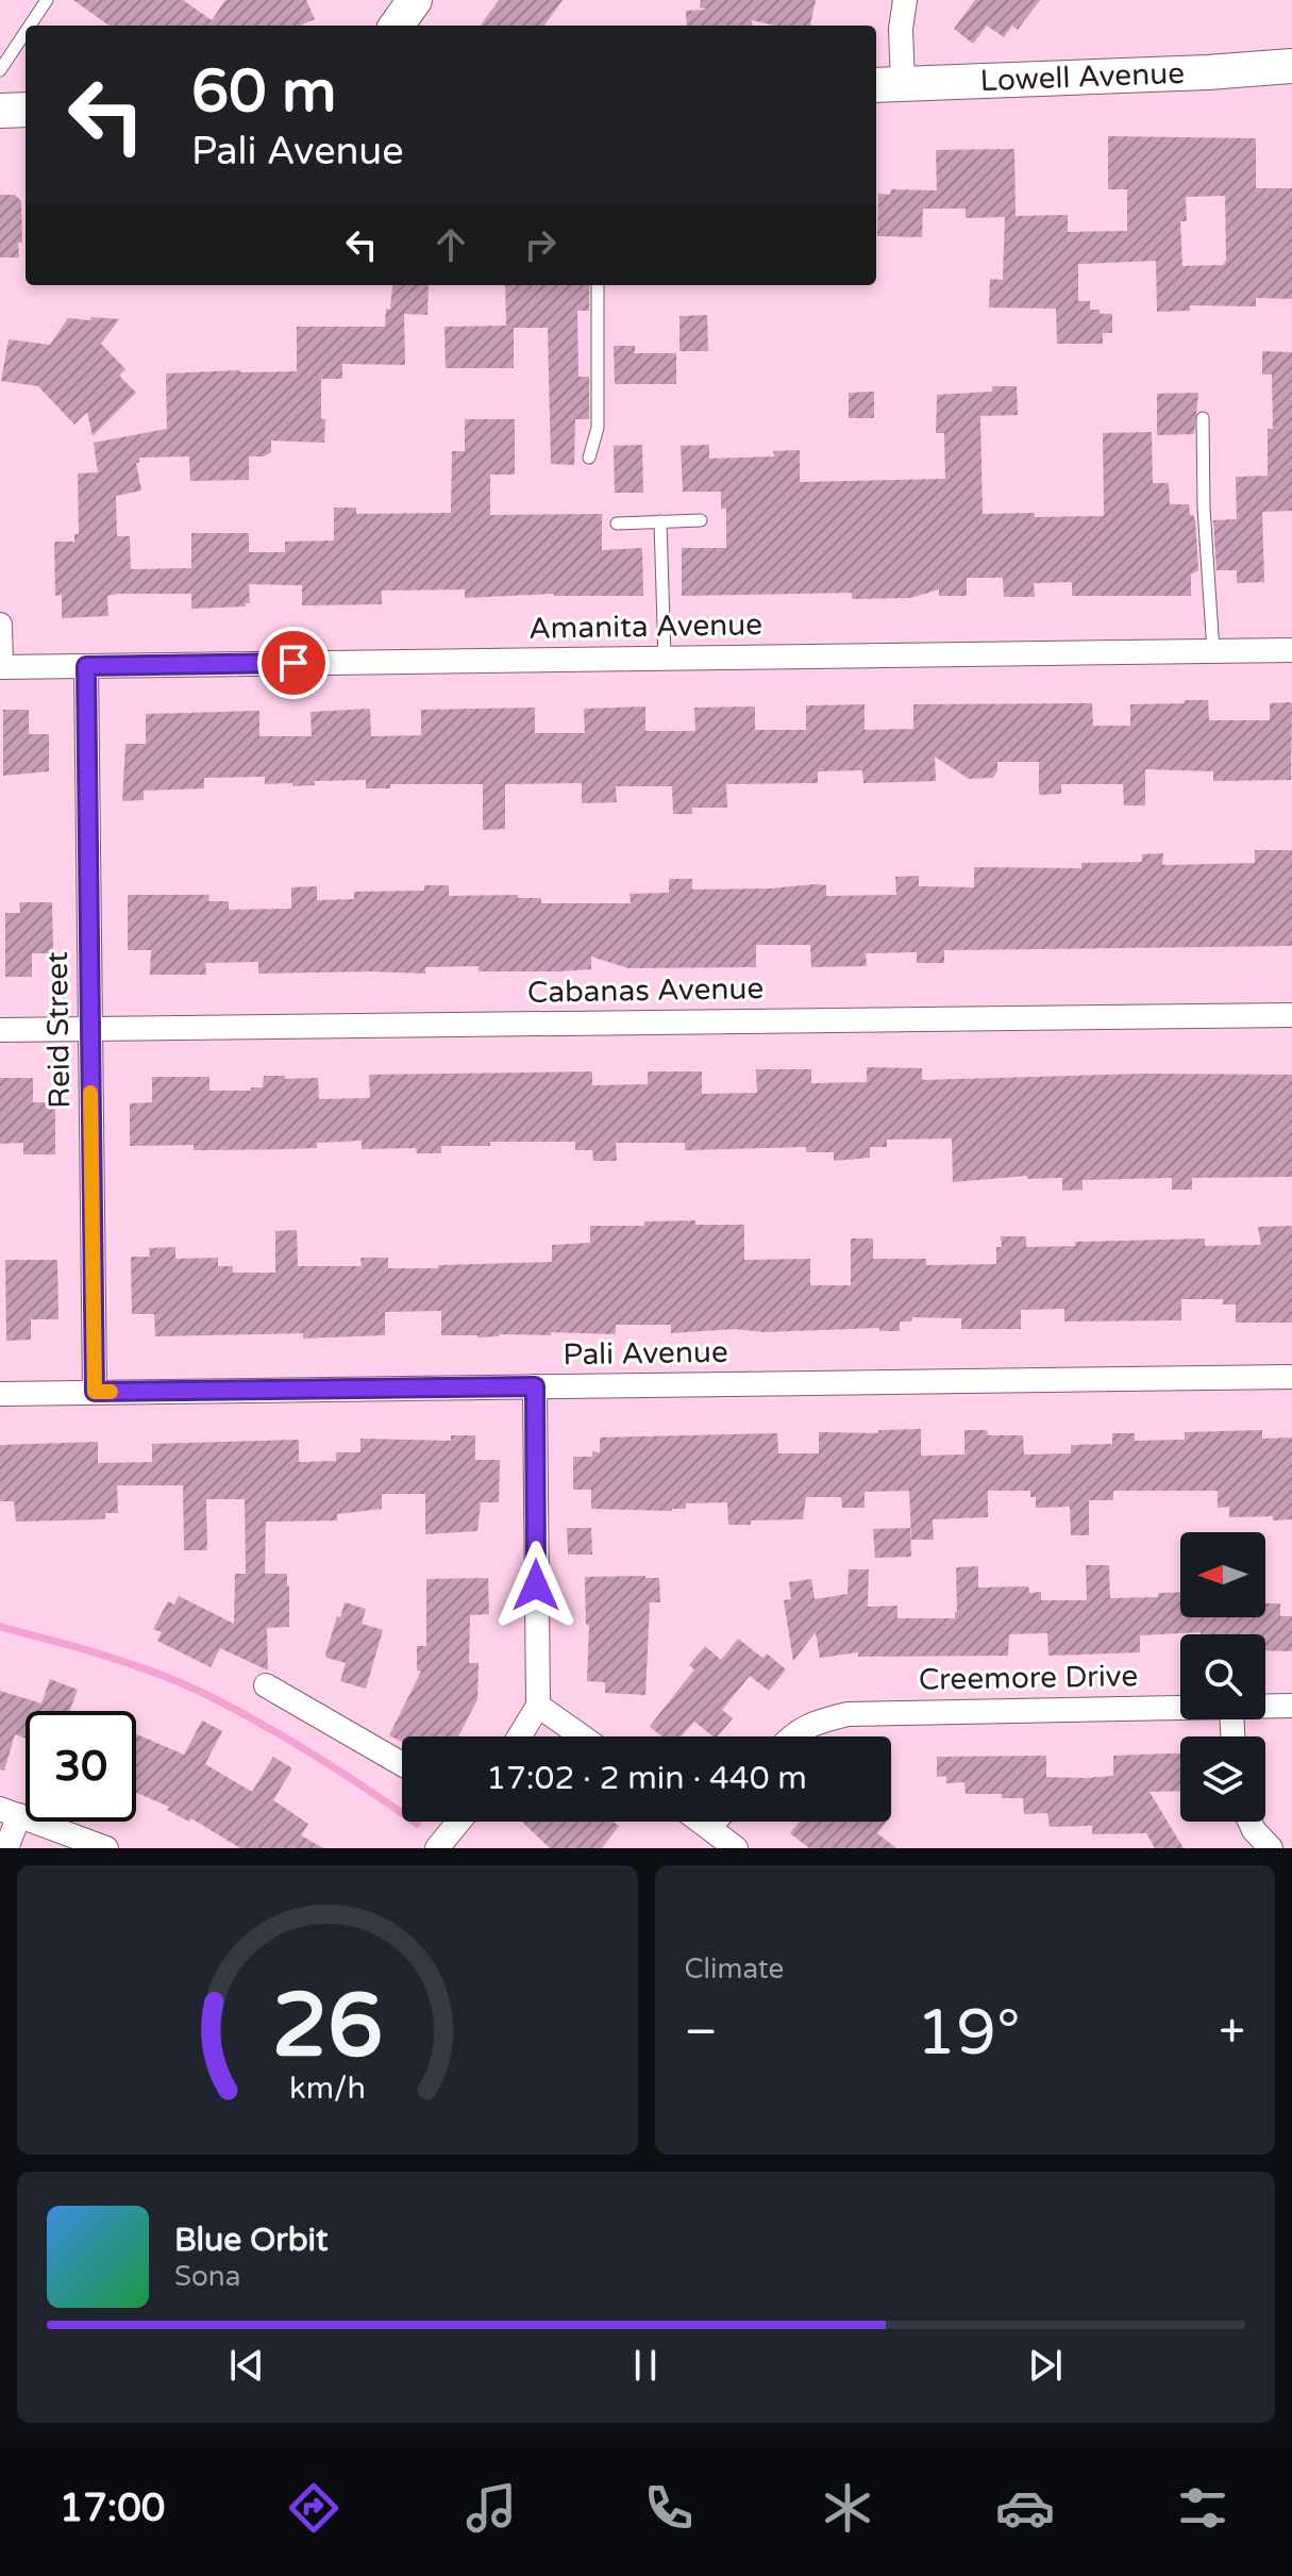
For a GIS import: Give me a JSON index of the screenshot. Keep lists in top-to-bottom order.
{
  "streets": {
    "street": [
      "Lowell Avenue",
      "Amanita Avenue",
      "Cabanas Avenue",
      "Reid Street",
      "Pali Avenue",
      "Creemore Drive"
    ]
  },
  "crossings": [
    ["Amanita Avenue", "Reid Street"],
    ["Cabanas Avenue", "Reid Street"],
    ["Reid Street", "Pali Avenue"]
  ],
  "north": "left",
  "page": {
    "turn": ["60 m", "Pali Avenue"],
    "limit": "30",
    "trip": "17:02 · 2 min · 440 m",
    "tile": "Climate",
    "heat": ["−", "19°", "+"],
    "song": ["Blue Orbit", "Sona"],
    "tabs": "17:00",
    "gauge": ["26", "km/h"]
  }
}
